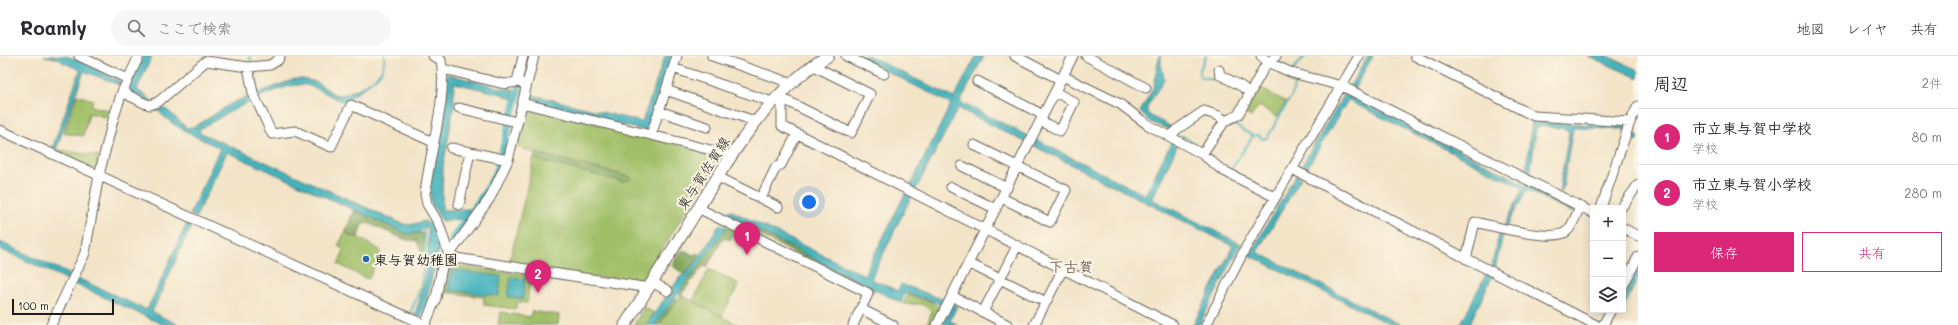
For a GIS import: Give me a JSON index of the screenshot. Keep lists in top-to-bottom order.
{
  "streets": {
    "main road": ["東与賀佐賀線"]
  },
  "districts": ["下古賀"],
  "places": ["東与賀幼稚園"],
  "scale_bar": "100 m",
  "page": {
    "header": "Roamly",
    "search": "ここで検索",
    "nav": ["地図", "レイヤ", "共有"],
    "heading": ["周辺", "2件"],
    "list": [
      {
        "mark": "1",
        "name": "市立東与賀中学校",
        "note": "学校",
        "value": "80 m"
      },
      {
        "mark": "2",
        "name": "市立東与賀小学校",
        "note": "学校",
        "value": "280 m"
      }
    ],
    "map_buttons": ["+", "−"],
    "buttons": ["保存", "共有"],
    "pins": ["1", "2"],
    "scale": "100 m"
  }
}
